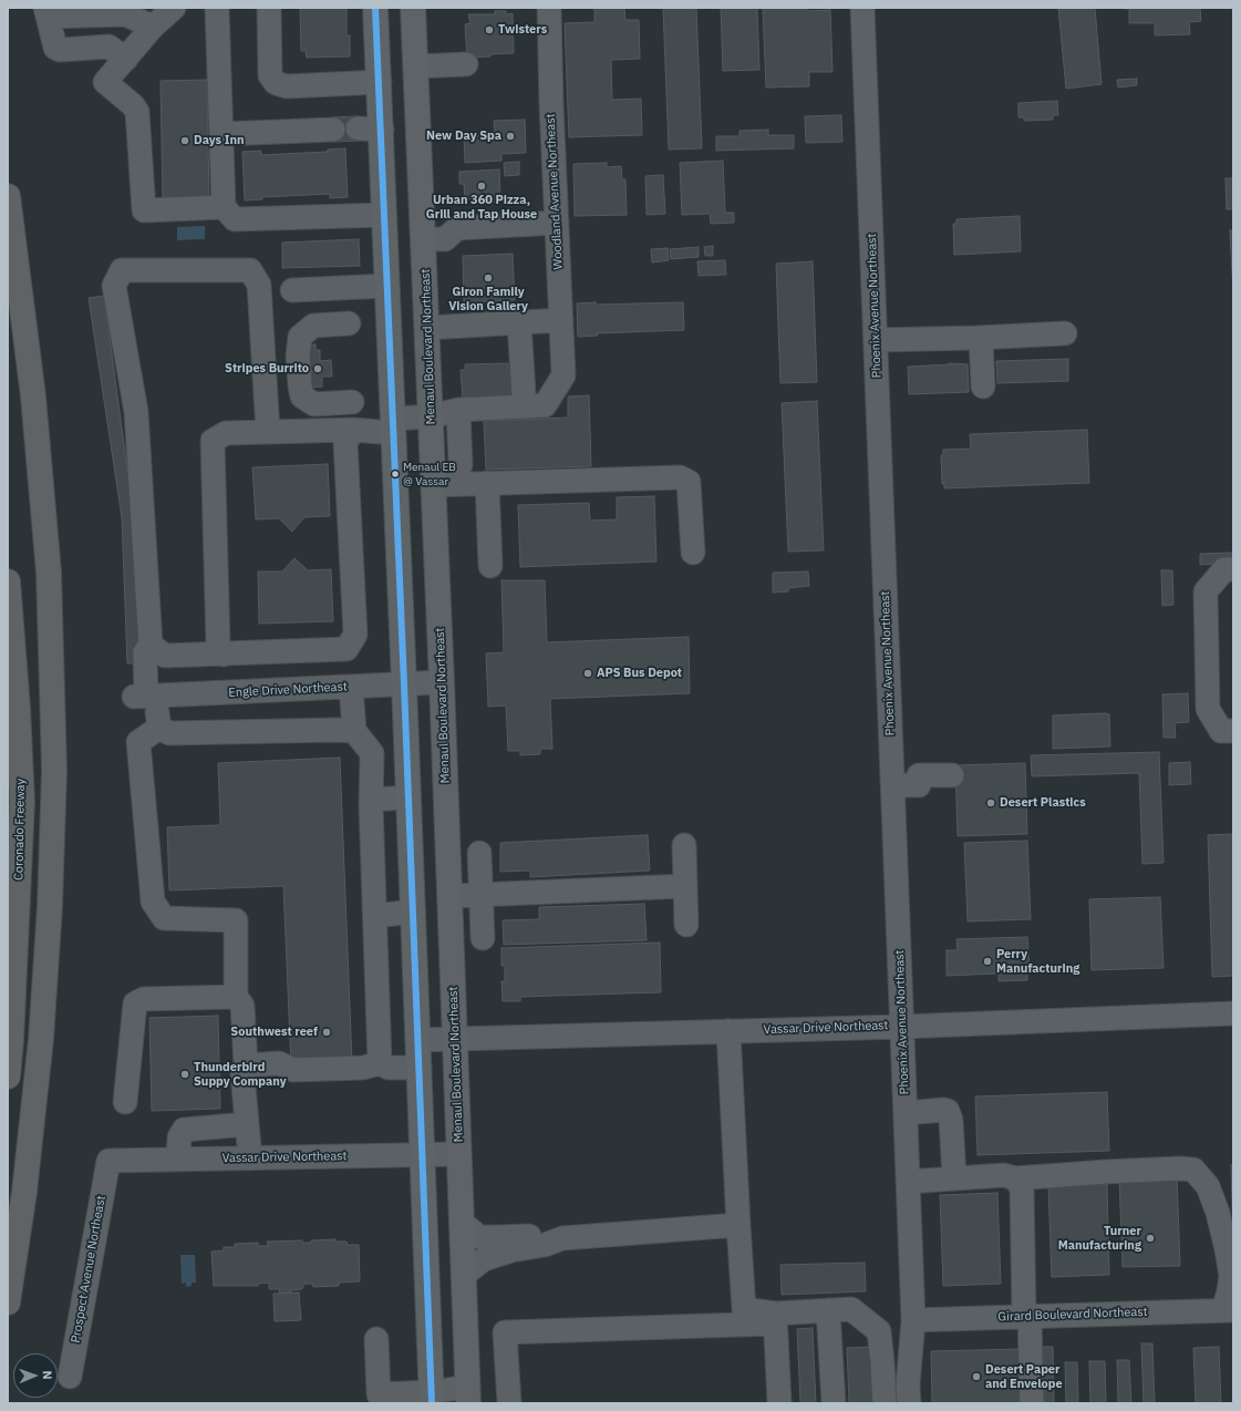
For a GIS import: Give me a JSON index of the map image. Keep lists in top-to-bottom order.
{
  "streets": {
    "highway": ["Coronado Freeway"],
    "main road": ["Menaul Boulevard Northeast"],
    "street": [
      "Woodland Avenue Northeast",
      "Phoenix Avenue Northeast",
      "Engle Drive Northeast",
      "Vassar Drive Northeast",
      "Prospect Avenue Northeast",
      "Girard Boulevard Northeast"
    ]
  },
  "crossings": [
    ["Phoenix Avenue Northeast", "Vassar Drive Northeast"],
    ["Phoenix Avenue Northeast", "Girard Boulevard Northeast"],
    ["Menaul Boulevard Northeast", "Engle Drive Northeast"],
    ["Menaul Boulevard Northeast", "Vassar Drive Northeast"],
    ["Vassar Drive Northeast", "Prospect Avenue Northeast"]
  ],
  "places": [
    "Twisters",
    "New Day Spa",
    "Days Inn",
    "Urban 360 Pizza, Grill and Tap House",
    "Giron Family Vision Gallery",
    "Stripes Burrito",
    "Menaul EB @ Vassar",
    "APS Bus Depot",
    "Desert Plastics",
    "Perry Manufacturing",
    "Southwest reef",
    "Thunderbird Suppy Company",
    "Turner Manufacturing",
    "Desert Paper and Envelope"
  ],
  "north": "right"
}
